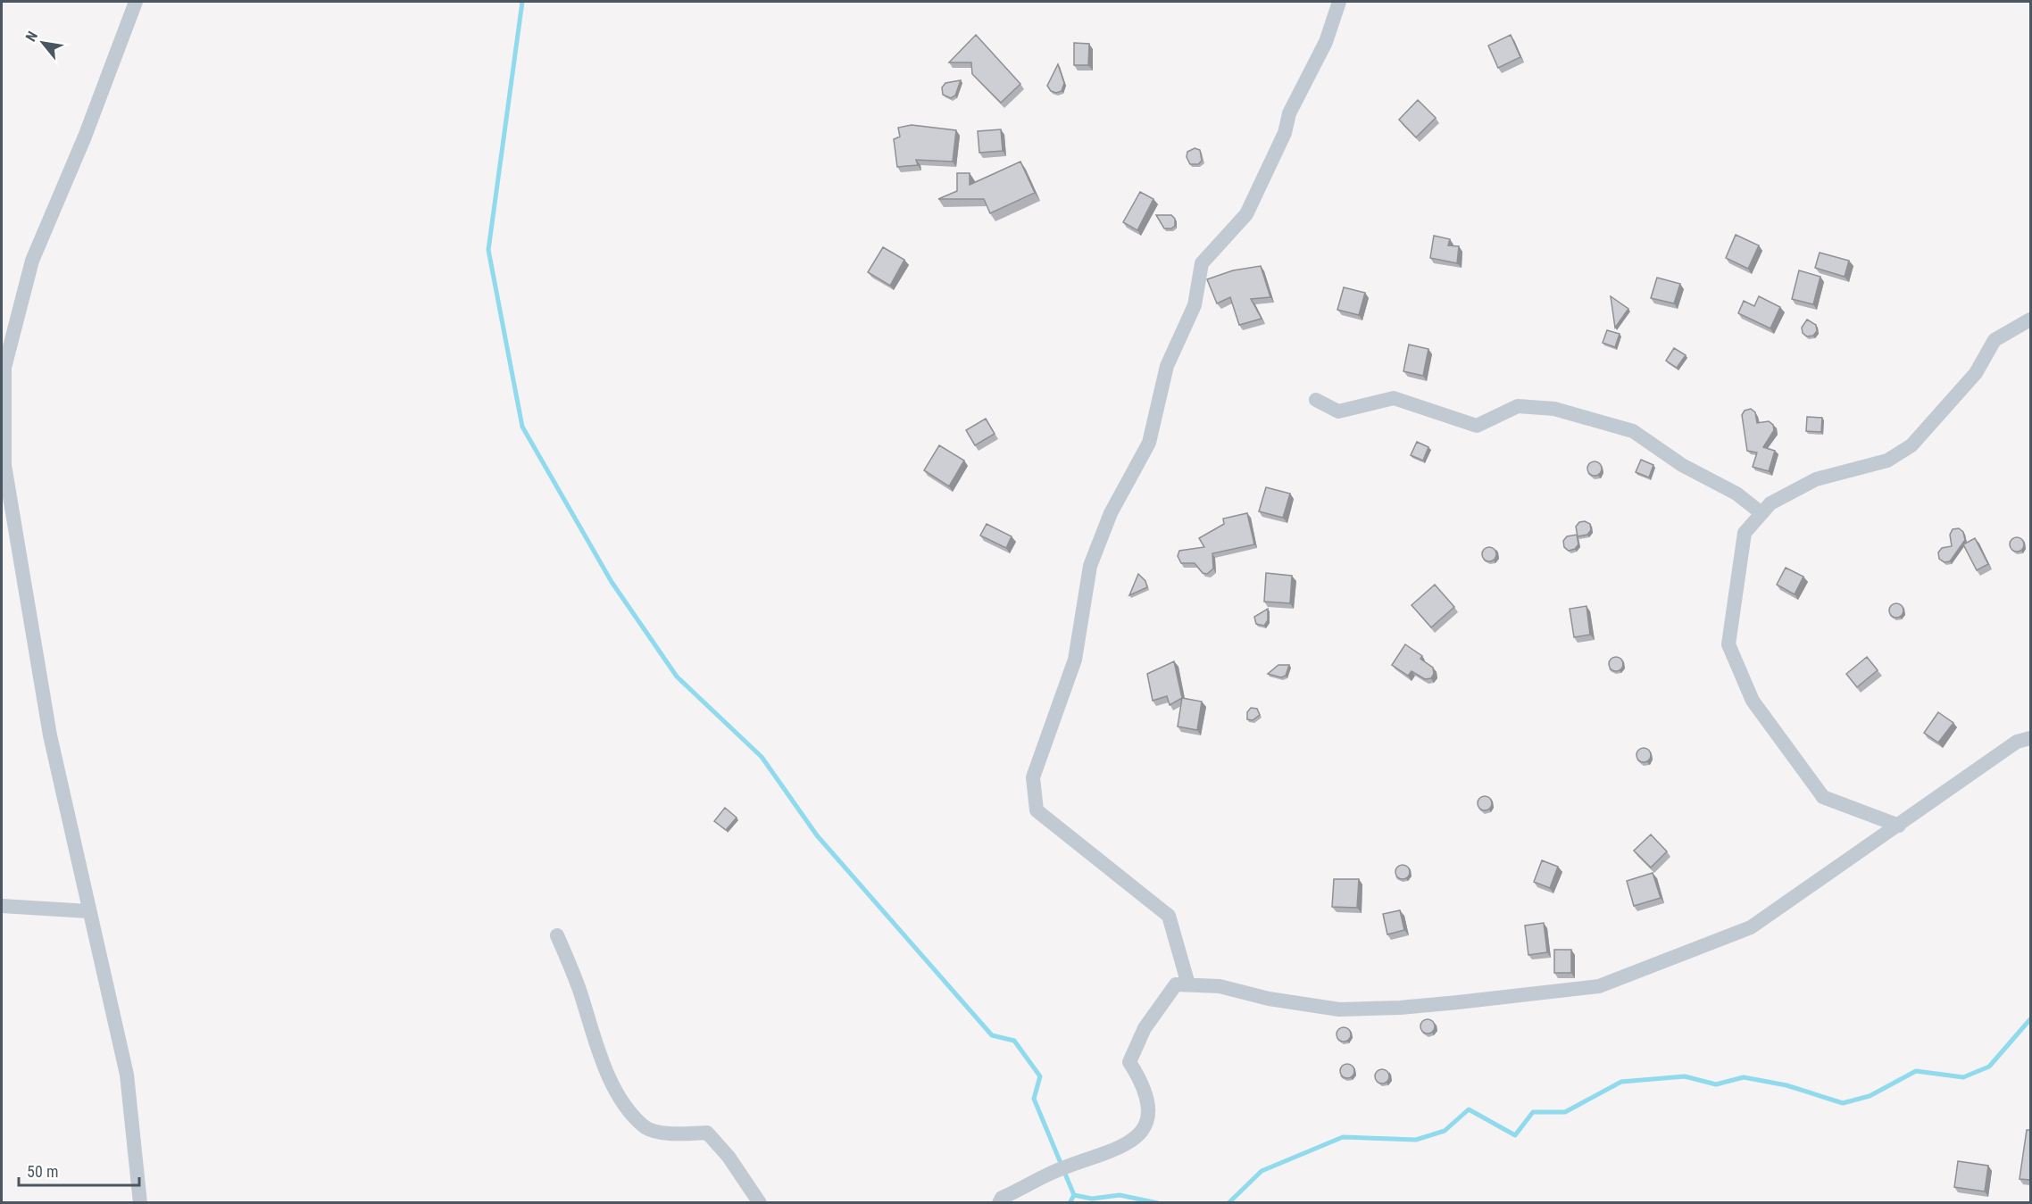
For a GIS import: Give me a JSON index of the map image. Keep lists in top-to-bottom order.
{
  "scale_bar": "50 m",
  "north": "top left"
}
